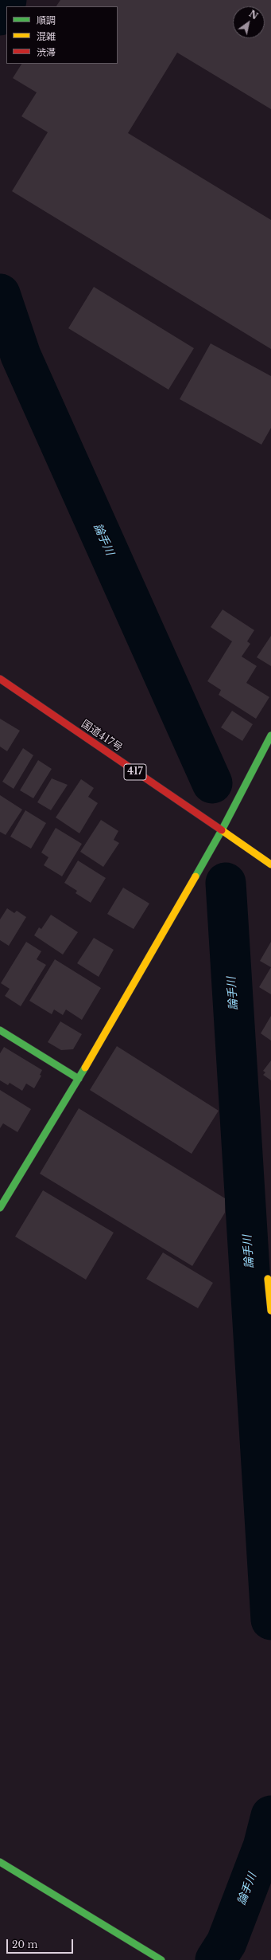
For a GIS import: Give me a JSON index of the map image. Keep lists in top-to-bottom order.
{
  "streets": {
    "main road": ["国道417号", "417"]
  },
  "water": ["論手川"],
  "legend": ["順調", "混雑", "渋滞"],
  "scale_bar": "20 m",
  "north": "top right"
}
